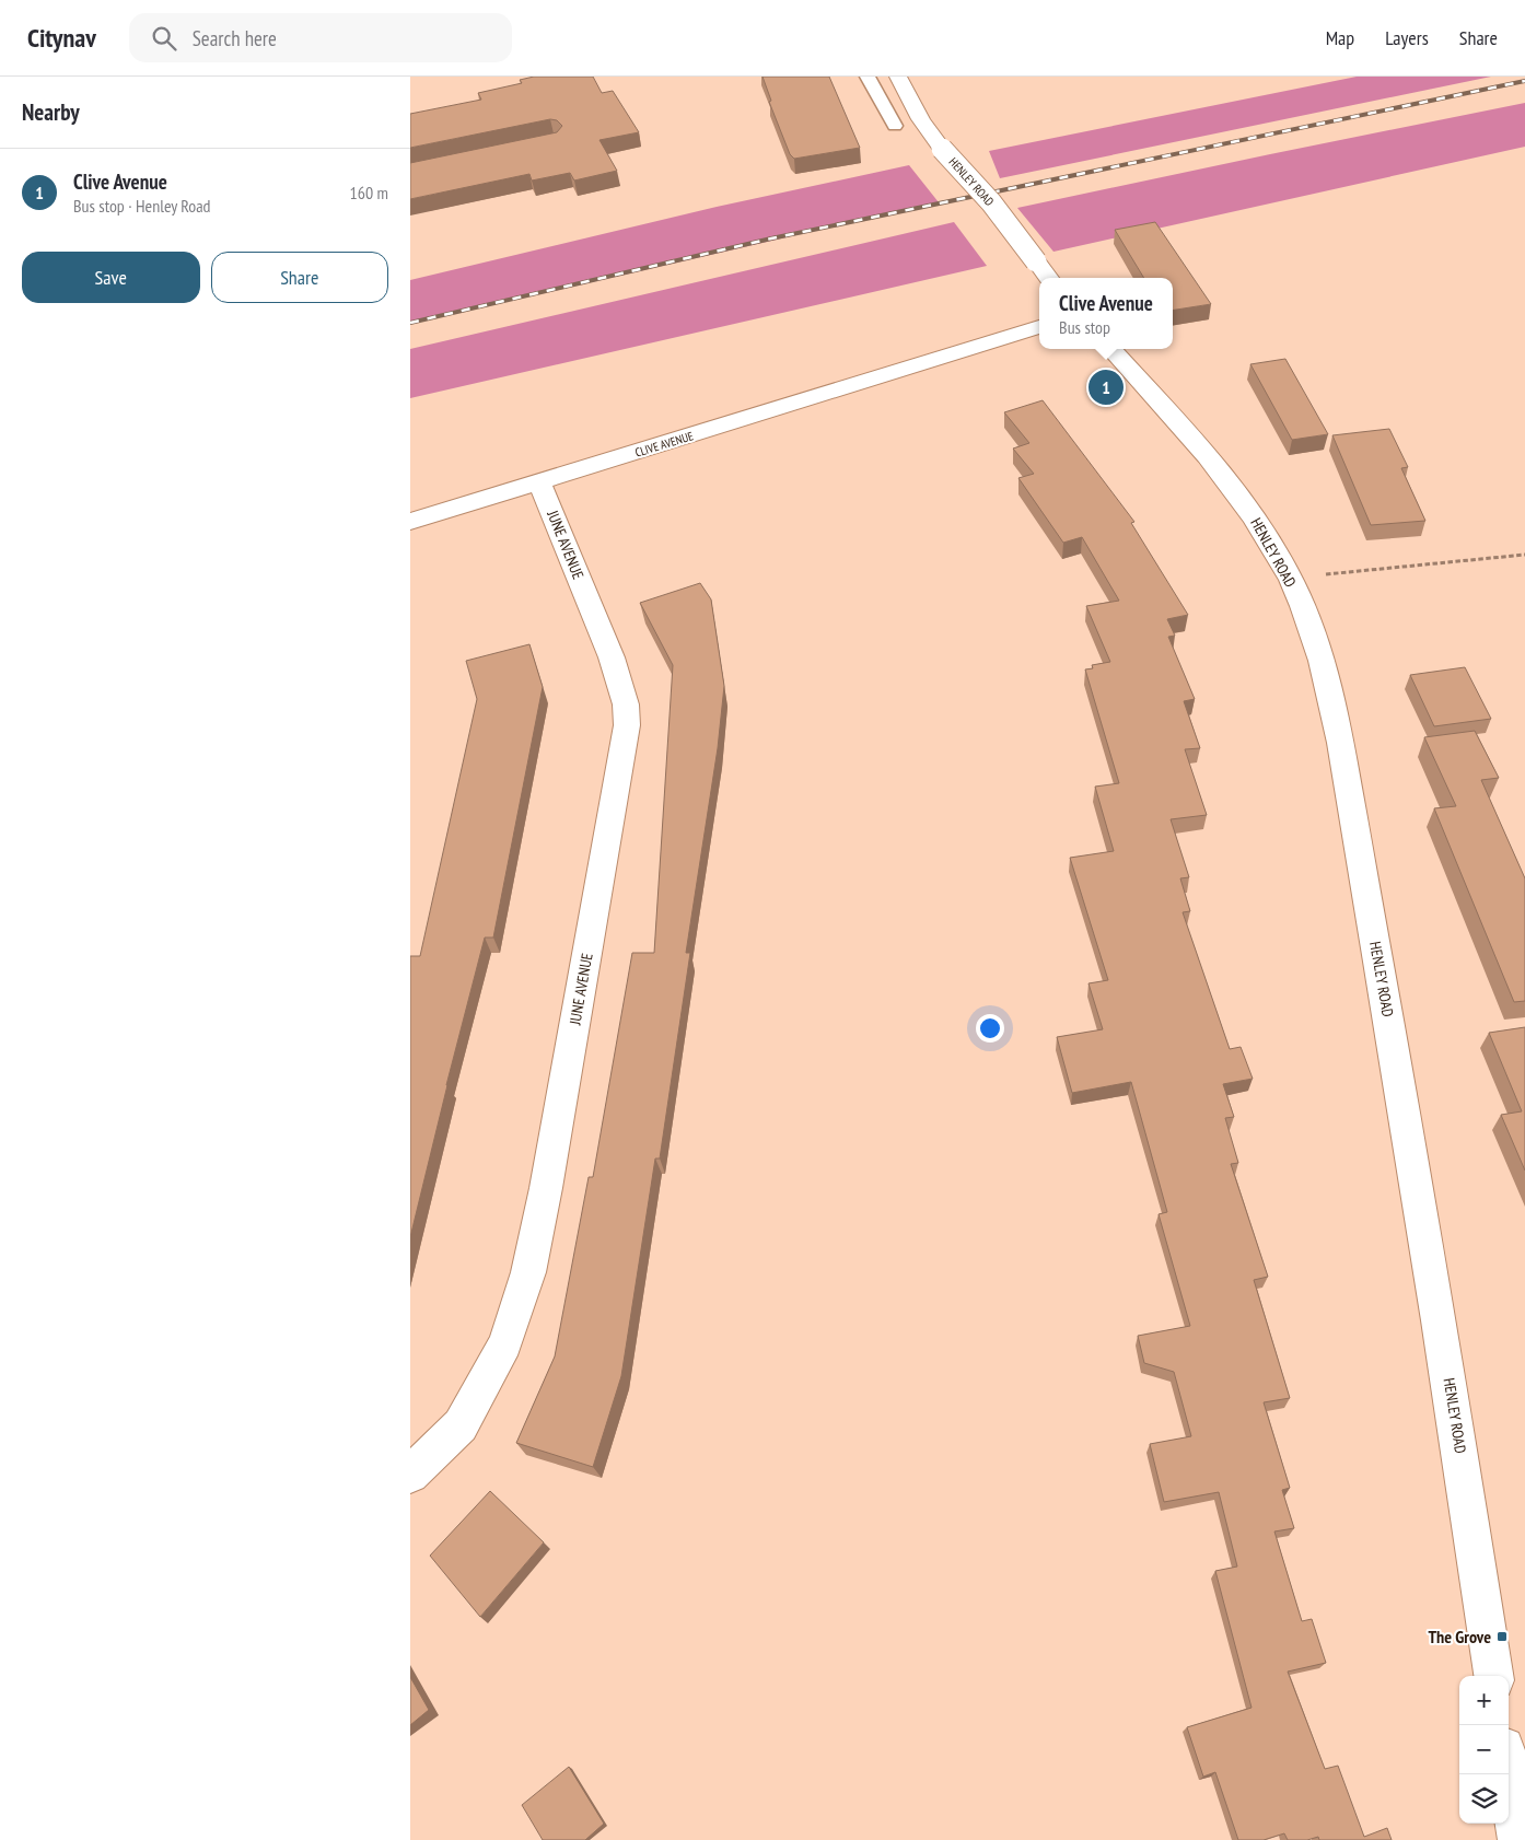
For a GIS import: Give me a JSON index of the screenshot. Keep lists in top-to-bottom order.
{
  "streets": {
    "street": ["HENLEY ROAD", "CLIVE AVENUE", "JUNE AVENUE"]
  },
  "crossings": [
    ["CLIVE AVENUE", "JUNE AVENUE"]
  ],
  "places": {
    "transit": ["The Grove"]
  },
  "page": {
    "header": "Citynav",
    "search": "Search here",
    "nav": ["Map", "Layers", "Share"],
    "heading": "Nearby",
    "list": [
      {
        "mark": "1",
        "name": "Clive Avenue",
        "note": "Bus stop · Henley Road",
        "value": "160 m"
      }
    ],
    "buttons": ["Save", "Share"],
    "popup": ["Clive Avenue", "Bus stop"],
    "pins": "1",
    "map_buttons": ["+", "−"]
  }
}
